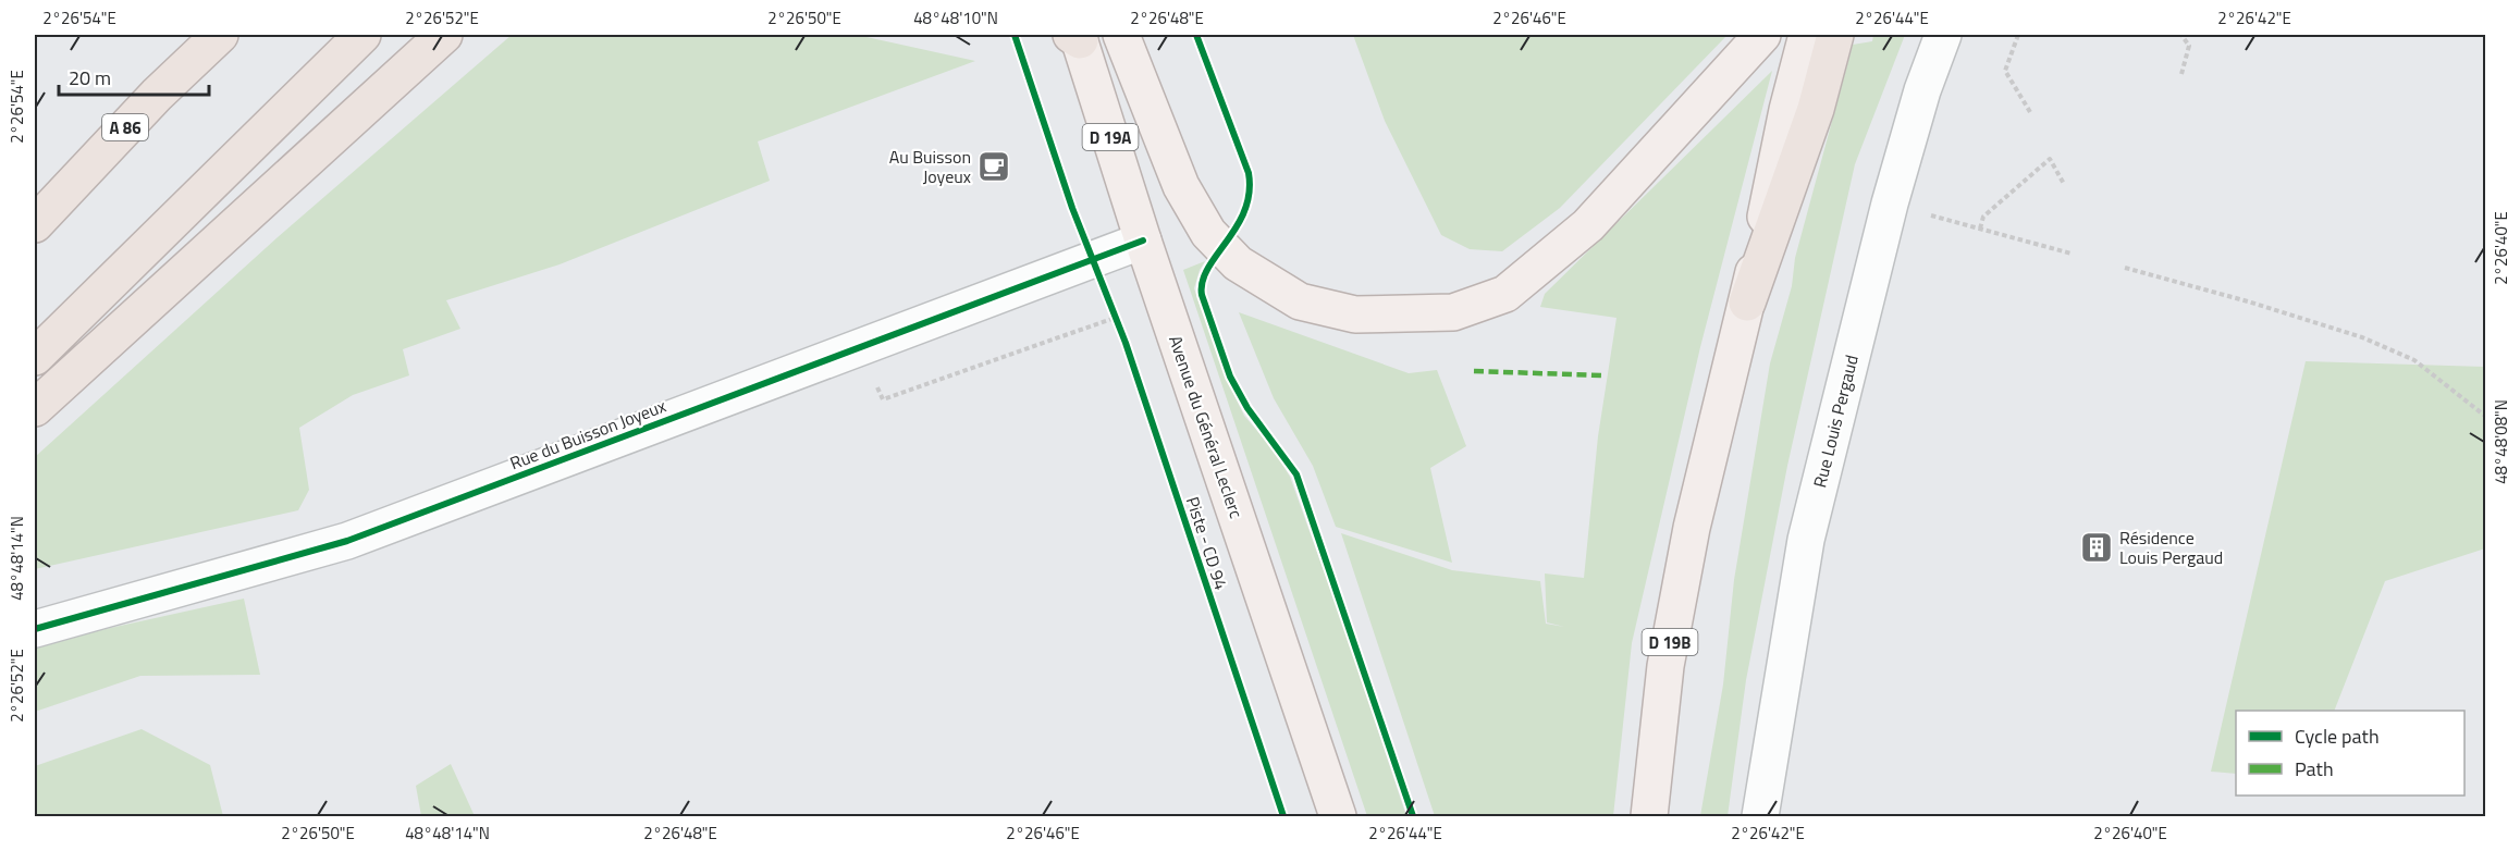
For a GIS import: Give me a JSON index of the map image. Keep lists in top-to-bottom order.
{
  "streets": {
    "highway": ["A 86"],
    "main road": ["D 19A", "Avenue du Général Leclerc", "D 19B"],
    "street": ["Rue Louis Pergaud", "Rue du Buisson Joyeux"],
    "cycle path": ["Piste - CD 94"]
  },
  "crossings": [
    ["Avenue du Général Leclerc", "Rue du Buisson Joyeux"]
  ],
  "places": {
    "cafe": ["Au Buisson Joyeux"],
    "building": ["Résidence Louis Pergaud"]
  },
  "legend": ["Cycle path", "Path"],
  "scale_bar": "20 m",
  "coordinates": [
    "2°26'54\"E",
    "2°26'52\"E",
    "2°26'50\"E",
    "48°48'10\"N",
    "2°26'48\"E",
    "2°26'46\"E",
    "2°26'44\"E",
    "2°26'42\"E",
    "2°26'40\"E",
    "48°48'08\"N",
    "48°48'14\"N"
  ]
}
